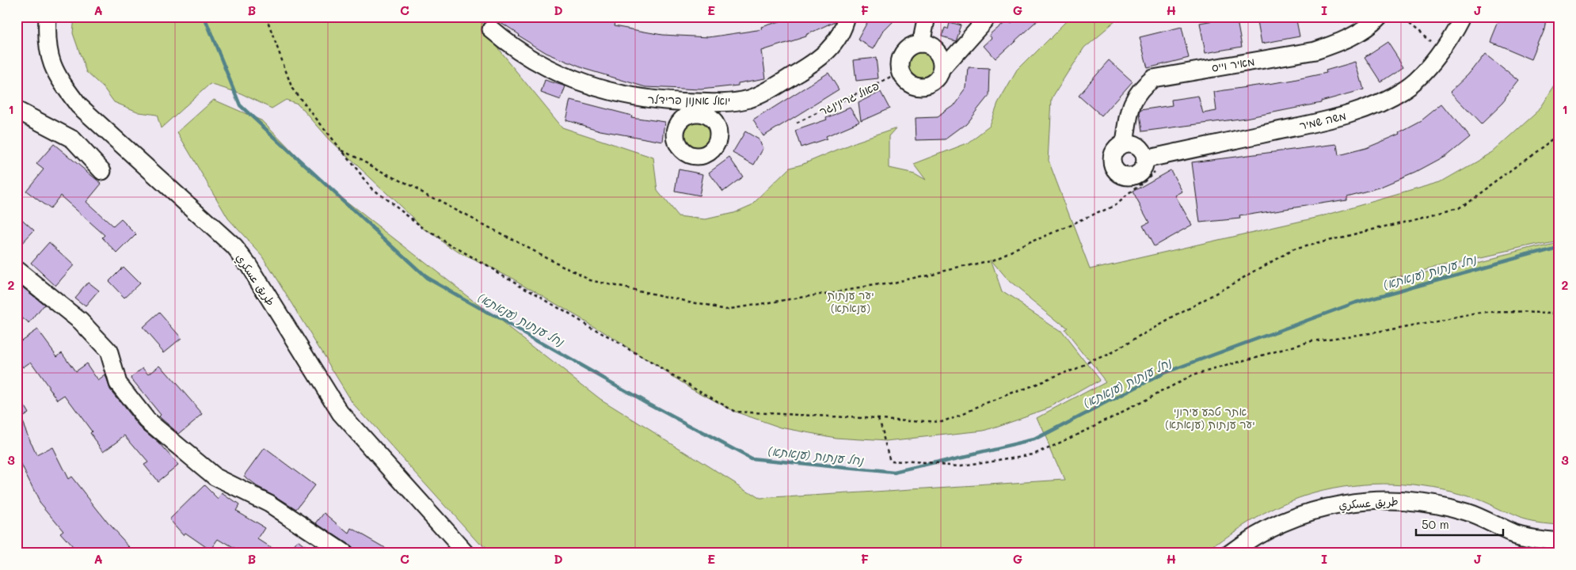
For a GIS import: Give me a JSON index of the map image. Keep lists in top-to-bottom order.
{
  "streets": {
    "street": [
      "מאיר וייס",
      "יואל אמנון פרידלר",
      "משה שמיר",
      "طريق عسكري"
    ],
    "path": ["פאול גרינינגר"]
  },
  "crossings": [
    ["מאיר וייס", "משה שמיר"]
  ],
  "water": ["נחל ענתות (ענאתא)"],
  "parks": ["יער ענתות (ענאתא)", "אתר טבע עירוני יער ענתות (ענאתא)"],
  "scale_bar": "50 m",
  "grid": {
    "columns": [
      "A",
      "B",
      "C",
      "D",
      "E",
      "F",
      "G",
      "H",
      "I",
      "J"
    ],
    "rows": ["1", "2", "3"]
  }
}
